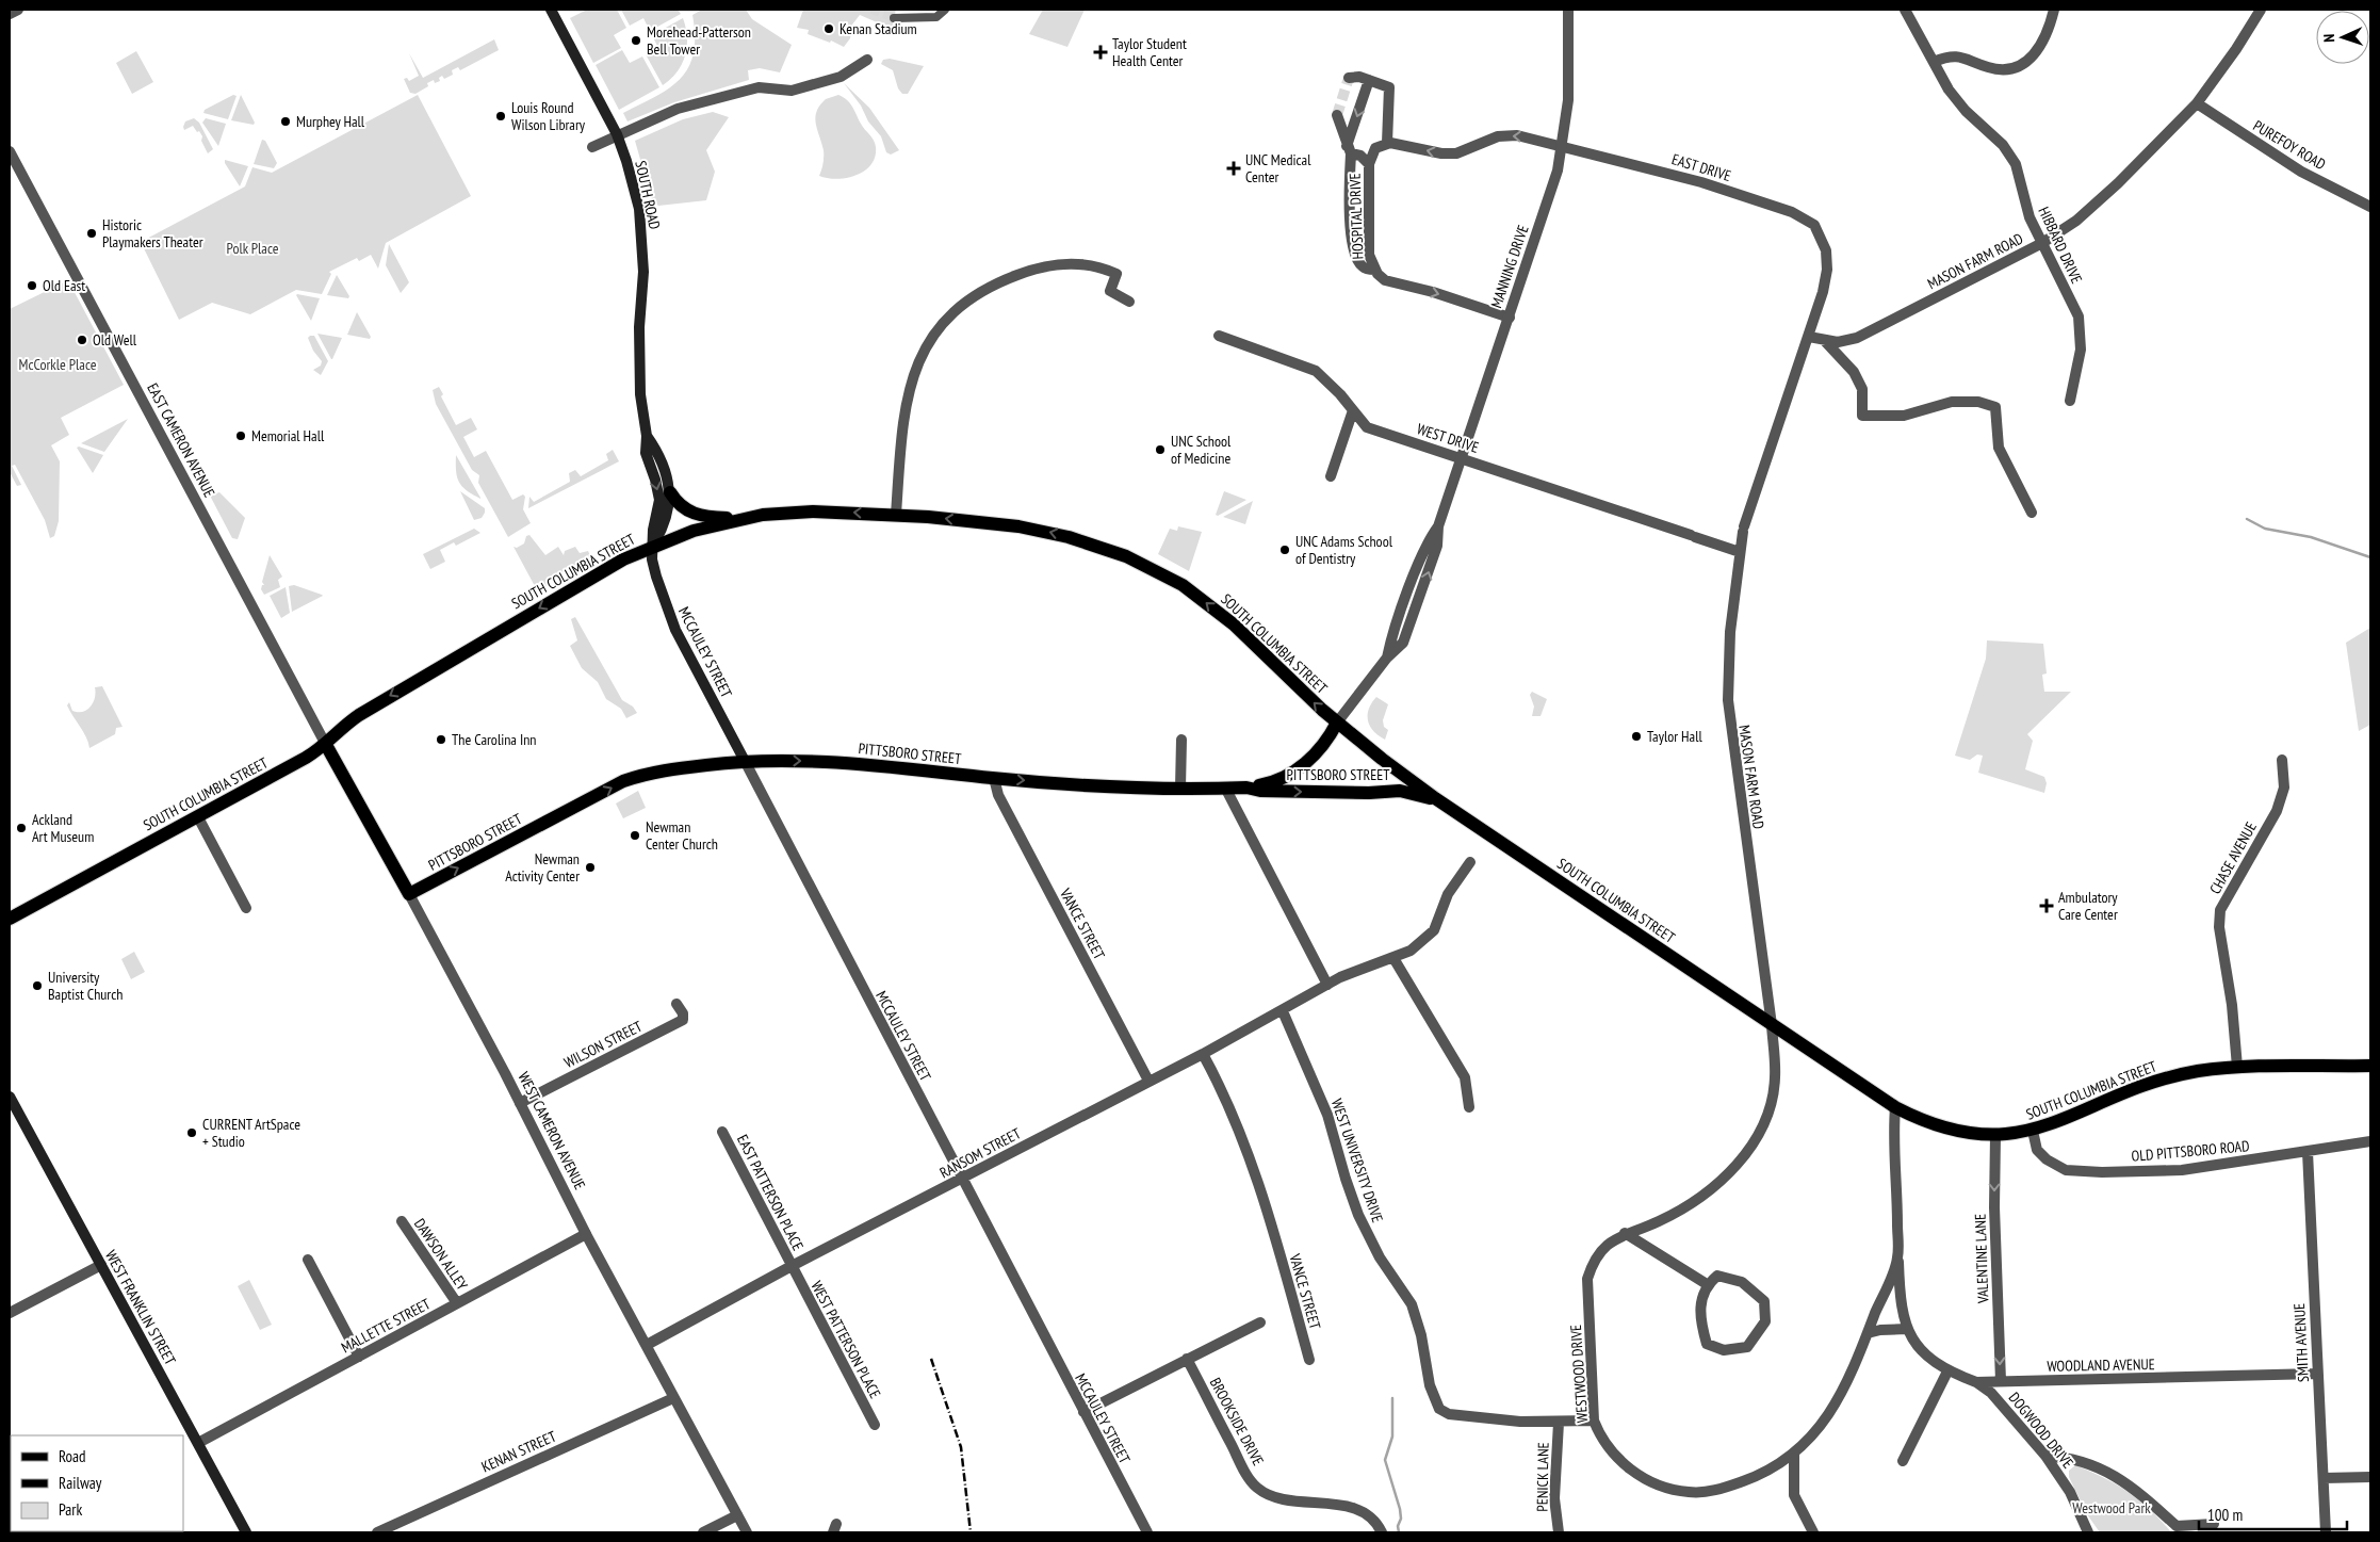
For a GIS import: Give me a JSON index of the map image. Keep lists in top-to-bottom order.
{
  "streets": {
    "main road": [
      "SOUTH ROAD",
      "MANNING DRIVE",
      "SOUTH COLUMBIA STREET",
      "MCCAULEY STREET",
      "PITTSBORO STREET",
      "WEST CAMERON AVENUE",
      "WEST FRANKLIN STREET"
    ],
    "street": [
      "PUREFOY ROAD",
      "EAST DRIVE",
      "HOSPITAL DRIVE",
      "HIBBARD DRIVE",
      "MASON FARM ROAD",
      "WEST DRIVE",
      "EAST CAMERON AVENUE",
      "CHASE AVENUE",
      "VANCE STREET",
      "WILSON STREET",
      "OLD PITTSBORO ROAD",
      "RANSOM STREET",
      "WEST UNIVERSITY DRIVE",
      "EAST PATTERSON PLACE",
      "DAWSON ALLEY",
      "VALENTINE LANE",
      "MALLETTE STREET",
      "WEST PATTERSON PLACE",
      "SMITH AVENUE",
      "WOODLAND AVENUE",
      "WESTWOOD DRIVE",
      "BROOKSIDE DRIVE",
      "DOGWOOD DRIVE",
      "KENAN STREET",
      "PENICK LANE"
    ]
  },
  "crossings": [
    ["PUREFOY ROAD", "MASON FARM ROAD"],
    ["EAST DRIVE", "MASON FARM ROAD"],
    ["EAST DRIVE", "MANNING DRIVE"],
    ["SOUTH ROAD", "SOUTH COLUMBIA STREET"],
    ["SOUTH ROAD", "MCCAULEY STREET"],
    ["HOSPITAL DRIVE", "MANNING DRIVE"],
    ["HIBBARD DRIVE", "MASON FARM ROAD"],
    ["MASON FARM ROAD", "WEST DRIVE"],
    ["MASON FARM ROAD", "SOUTH COLUMBIA STREET"],
    ["MASON FARM ROAD", "WESTWOOD DRIVE"],
    ["MANNING DRIVE", "WEST DRIVE"],
    ["MANNING DRIVE", "SOUTH COLUMBIA STREET"],
    ["MANNING DRIVE", "PITTSBORO STREET"],
    ["EAST CAMERON AVENUE", "SOUTH COLUMBIA STREET"],
    ["EAST CAMERON AVENUE", "WEST CAMERON AVENUE"],
    ["SOUTH COLUMBIA STREET", "MCCAULEY STREET"],
    ["SOUTH COLUMBIA STREET", "PITTSBORO STREET"],
    ["SOUTH COLUMBIA STREET", "CHASE AVENUE"],
    ["SOUTH COLUMBIA STREET", "WEST CAMERON AVENUE"],
    ["SOUTH COLUMBIA STREET", "OLD PITTSBORO ROAD"],
    ["SOUTH COLUMBIA STREET", "VALENTINE LANE"],
    ["SOUTH COLUMBIA STREET", "WESTWOOD DRIVE"],
    ["MCCAULEY STREET", "PITTSBORO STREET"],
    ["MCCAULEY STREET", "RANSOM STREET"],
    ["PITTSBORO STREET", "VANCE STREET"],
    ["PITTSBORO STREET", "WEST CAMERON AVENUE"],
    ["VANCE STREET", "RANSOM STREET"],
    ["WILSON STREET", "WEST CAMERON AVENUE"],
    ["WEST CAMERON AVENUE", "RANSOM STREET"],
    ["WEST CAMERON AVENUE", "MALLETTE STREET"],
    ["WEST CAMERON AVENUE", "KENAN STREET"],
    ["OLD PITTSBORO ROAD", "SMITH AVENUE"],
    ["RANSOM STREET", "WEST UNIVERSITY DRIVE"],
    ["RANSOM STREET", "EAST PATTERSON PLACE"],
    ["RANSOM STREET", "WEST PATTERSON PLACE"],
    ["WEST UNIVERSITY DRIVE", "WESTWOOD DRIVE"],
    ["WEST UNIVERSITY DRIVE", "PENICK LANE"],
    ["EAST PATTERSON PLACE", "WEST PATTERSON PLACE"],
    ["DAWSON ALLEY", "MALLETTE STREET"],
    ["VALENTINE LANE", "WOODLAND AVENUE"],
    ["WEST FRANKLIN STREET", "MALLETTE STREET"],
    ["SMITH AVENUE", "WOODLAND AVENUE"],
    ["WOODLAND AVENUE", "WESTWOOD DRIVE"],
    ["WOODLAND AVENUE", "DOGWOOD DRIVE"]
  ],
  "one_way": ["HOSPITAL DRIVE", "PITTSBORO STREET", "VALENTINE LANE"],
  "parks": ["Polk Place", "McCorkle Place", "Westwood Park"],
  "places": {
    "other": [
      "Kenan Stadium",
      "Morehead-Patterson Bell Tower",
      "Louis Round Wilson Library",
      "Murphey Hall",
      "Historic Playmakers Theater",
      "Old East",
      "Old Well",
      "Memorial Hall",
      "UNC School of Medicine",
      "UNC Adams School of Dentistry",
      "Taylor Hall",
      "The Carolina Inn",
      "Ackland Art Museum",
      "Newman Center Church",
      "Newman Activity Center",
      "University Baptist Church",
      "CURRENT ArtSpace + Studio"
    ],
    "health": ["Taylor Student Health Center", "UNC Medical Center", "Ambulatory Care Center"]
  },
  "legend": ["Road", "Railway", "Park"],
  "scale_bar": "100 m",
  "north": "left"
}
